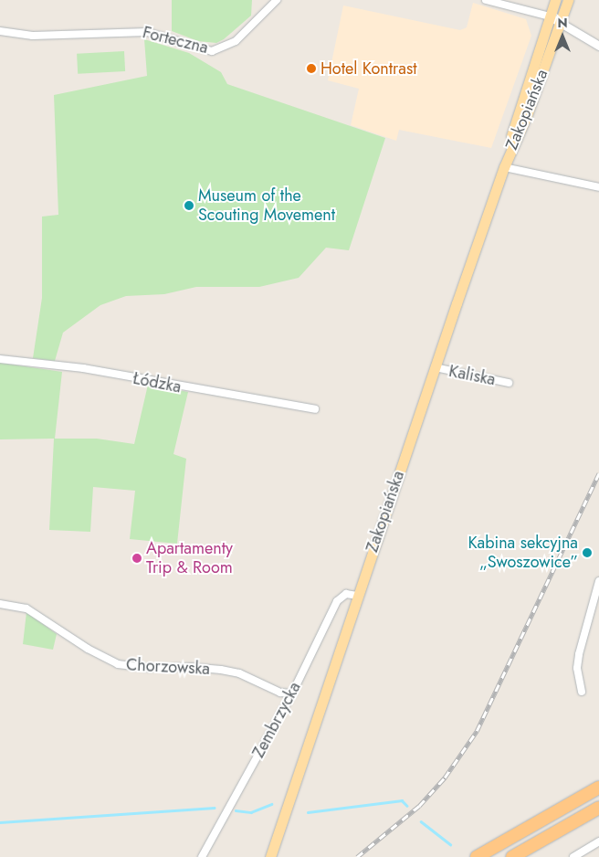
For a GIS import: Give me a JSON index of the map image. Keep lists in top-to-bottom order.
{
  "streets": {
    "main road": ["Zakopiańska"],
    "street": [
      "Forteczna",
      "Kaliska",
      "Łódzka",
      "Chorzowska",
      "Zembrzycka"
    ]
  },
  "crossings": [
    ["Zakopiańska", "Kaliska"],
    ["Zakopiańska", "Zembrzycka"],
    ["Chorzowska", "Zembrzycka"]
  ],
  "places": [
    "Hotel Kontrast",
    "Museum of the Scouting Movement",
    "Kabina sekcyjna „Swoszowice”",
    "Apartamenty Trip & Room"
  ],
  "north": "top"
}
